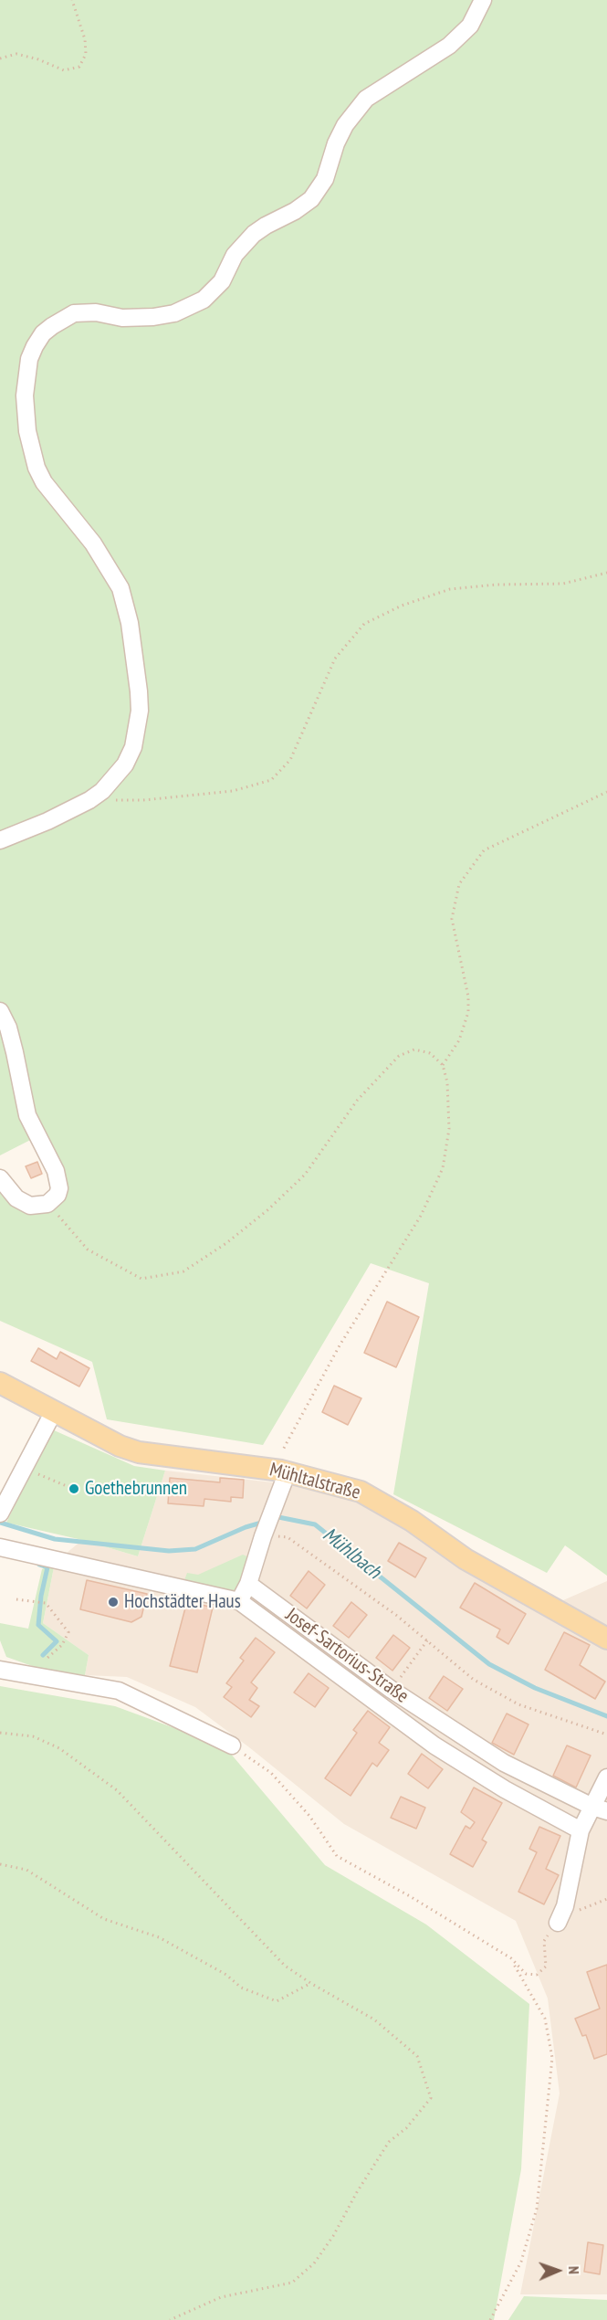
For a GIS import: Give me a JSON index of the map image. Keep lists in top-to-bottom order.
{
  "streets": {
    "main road": ["Mühltalstraße"],
    "street": ["Josef-Sartorius-Straße"]
  },
  "water": ["Mühlbach"],
  "places": ["Goethebrunnen", "Hochstädter Haus"],
  "north": "right"
}
